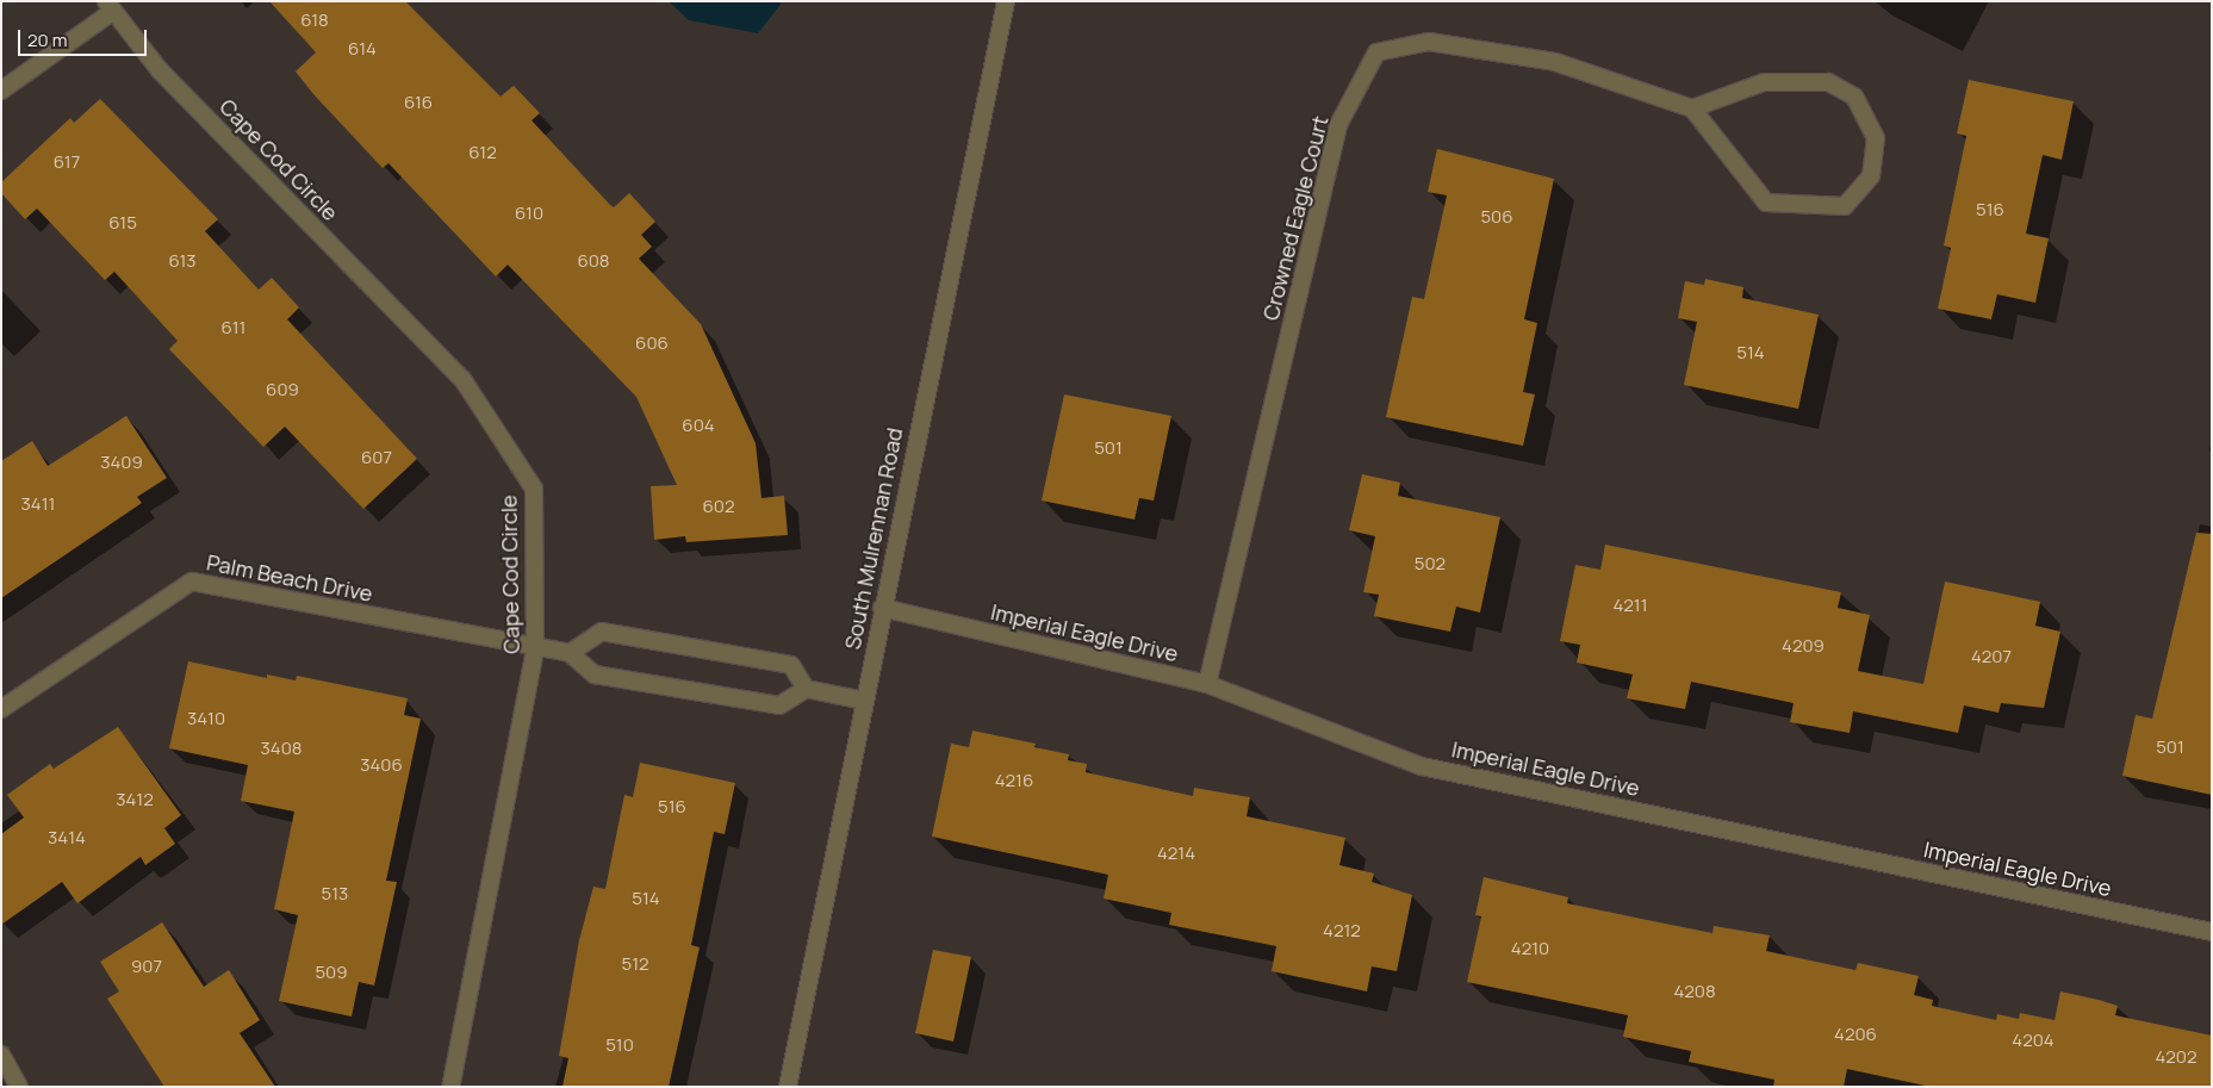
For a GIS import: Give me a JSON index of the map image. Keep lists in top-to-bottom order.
{
  "streets": {
    "street": [
      "Cape Cod Circle",
      "Crowned Eagle Court",
      "South Mulrennan Road",
      "Palm Beach Drive",
      "Imperial Eagle Drive"
    ]
  },
  "crossings": [
    ["Cape Cod Circle", "Palm Beach Drive"],
    ["Crowned Eagle Court", "Imperial Eagle Drive"],
    ["South Mulrennan Road", "Imperial Eagle Drive"]
  ],
  "house_numbers": [
    "618",
    "614",
    "616",
    "612",
    "617",
    "516",
    "610",
    "506",
    "615",
    "613",
    "608",
    "611",
    "606",
    "514",
    "609",
    "604",
    "501",
    "607",
    "3409",
    "3411",
    "602",
    "502",
    "4211",
    "4209",
    "4207",
    "3410",
    "501",
    "3408",
    "3406",
    "4216",
    "3412",
    "516",
    "3414",
    "4214",
    "513",
    "514",
    "4212",
    "4210",
    "512",
    "907",
    "509",
    "4208",
    "4206",
    "4204",
    "510",
    "4202"
  ],
  "scale_bar": "20 m"
}
